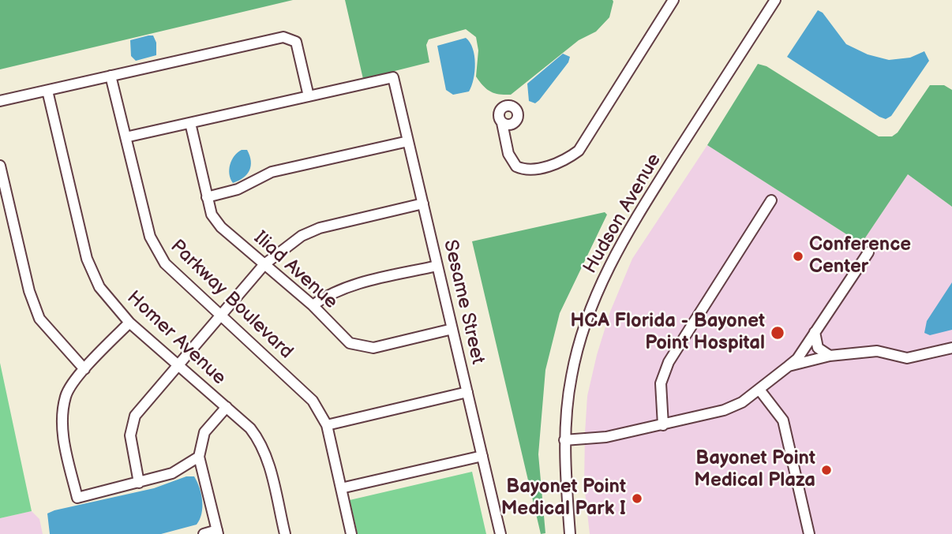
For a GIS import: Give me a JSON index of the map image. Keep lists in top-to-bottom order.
{
  "streets": {
    "street": [
      "Hudson Avenue",
      "Iliad Avenue",
      "Parkway Boulevard",
      "Sesame Street",
      "Homer Avenue"
    ]
  },
  "crossings": [
    ["Iliad Avenue", "Sesame Street"]
  ],
  "places": [
    "Conference Center",
    "HCA Florida - Bayonet Point Hospital",
    "Bayonet Point Medical Plaza",
    "Bayonet Point Medical Park I"
  ]
}
